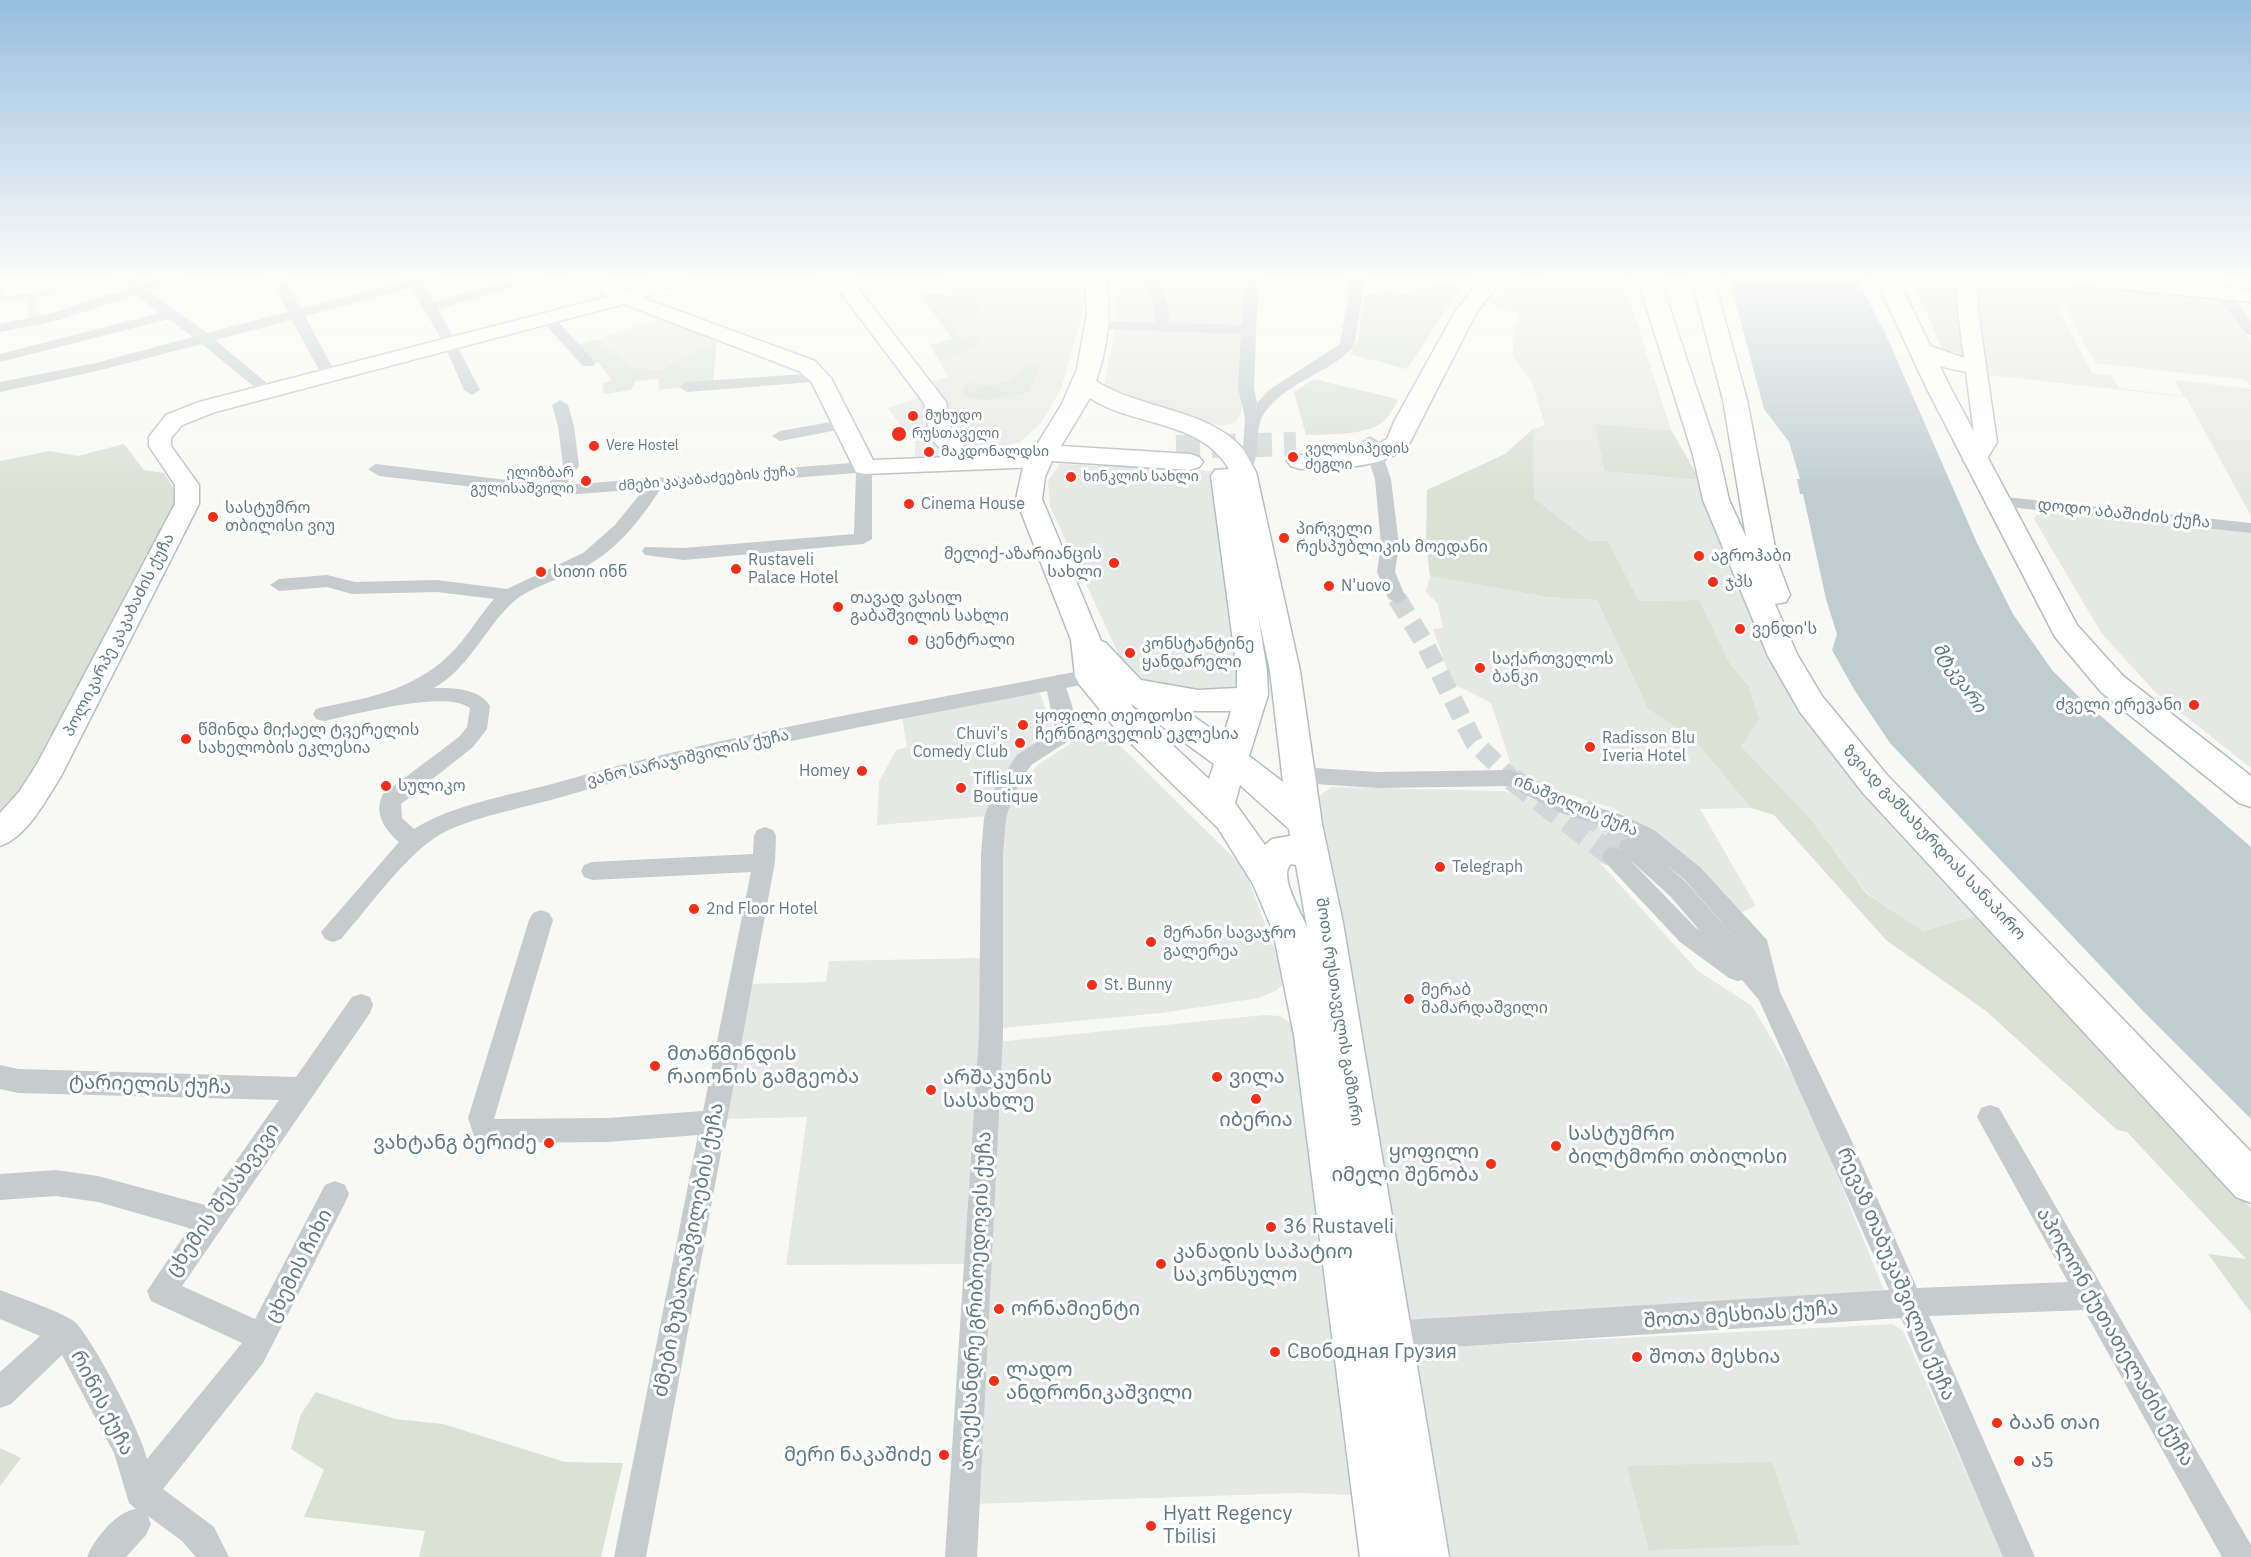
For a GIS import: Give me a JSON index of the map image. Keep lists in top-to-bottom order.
{
  "streets": {
    "main road": ["ზვიად გამსახურდიას სანაპირო", "შოთა რუსთაველის გამზირი"],
    "street": [
      "ძმები კაკაბაძეების ქუჩა",
      "დოდო აბაშიძის ქუჩა",
      "პოლიკარპე კაკაბაძის ქუჩა",
      "ვანო სარაჯიშვილის ქუჩა",
      "ინაშვილის ქუჩა",
      "ტარიელის ქუჩა",
      "ცხემის შესახვევი",
      "ძმები ზუბალაშვილების ქუჩა",
      "ცხემის ჩიხი",
      "რევაზ თაბუკაშვილის ქუჩა",
      "ალექსანდრე გრიბოედოვის ქუჩა",
      "შოთა მესხიას ქუჩა",
      "აპოლონ ქუთათელაძის ქუჩა",
      "რიწის ქუჩა"
    ]
  },
  "crossings": [
    ["ვანო სარაჯიშვილის ქუჩა", "შოთა რუსთაველის გამზირი"],
    ["ვანო სარაჯიშვილის ქუჩა", "ალექსანდრე გრიბოედოვის ქუჩა"],
    ["ინაშვილის ქუჩა", "რევაზ თაბუკაშვილის ქუჩა"],
    ["შოთა რუსთაველის გამზირი", "შოთა მესხიას ქუჩა"],
    ["ტარიელის ქუჩა", "ცხემის შესახვევი"],
    ["ცხემის შესახვევი", "ცხემის ჩიხი"],
    ["რევაზ თაბუკაშვილის ქუჩა", "შოთა მესხიას ქუჩა"],
    ["შოთა მესხიას ქუჩა", "აპოლონ ქუთათელაძის ქუჩა"]
  ],
  "water": ["მტკვარი"],
  "places": [
    "მუხუდო",
    "რუსთაველი",
    "Vere Hostel",
    "მაკდონალდსი",
    "ველოსიპედის ძეგლი",
    "ხინკლის სახლი",
    "ელიზბარ გულისაშვილი",
    "Cinema House",
    "სასტუმრო თბილისი ვიუ",
    "პირველი რესპუბლიკის მოედანი",
    "აგროჰაბი",
    "მელიქ-აზარიანცის სახლი",
    "Rustaveli Palace Hotel",
    "სითი ინნ",
    "ჯპს",
    "N'uovo",
    "თავად ვასილ გაბაშვილის სახლი",
    "ვენდი'ს",
    "ცენტრალი",
    "კონსტანტინე ყანდარელი",
    "საქართველოს ბანკი",
    "ძველი ერევანი",
    "ყოფილი თეოდოსი ჩერნიგოველის ეკლესია",
    "წმინდა მიქაელ ტვერელის სახელობის ეკლესია",
    "Chuvi's Comedy Club",
    "Radisson Blu Iveria Hotel",
    "Homey",
    "სულიკო",
    "TiflisLux Boutique",
    "Telegraph",
    "2nd Floor Hotel",
    "მერანი სავაჯრო გალერეა",
    "St. Bunny",
    "მერაბ მამარდაშვილი",
    "მთაწმინდის რაიონის გამგეობა",
    "ვილა",
    "არშაკუნის სასახლე",
    "იბერია",
    "ვახტანგ ბერიძე",
    "სასტუმრო ბილტმორი თბილისი",
    "ყოფილი იმელი შენობა",
    "36 Rustaveli",
    "კანადის საპატიო საკონსულო",
    "ორნამიენტი",
    "Свободная Грузия",
    "შოთა მესხია",
    "ლადო ანდრონიკაშვილი",
    "ბაან თაი",
    "მერი ნაკაშიძე",
    "ა5",
    "Hyatt Regency Tbilisi"
  ]
}
